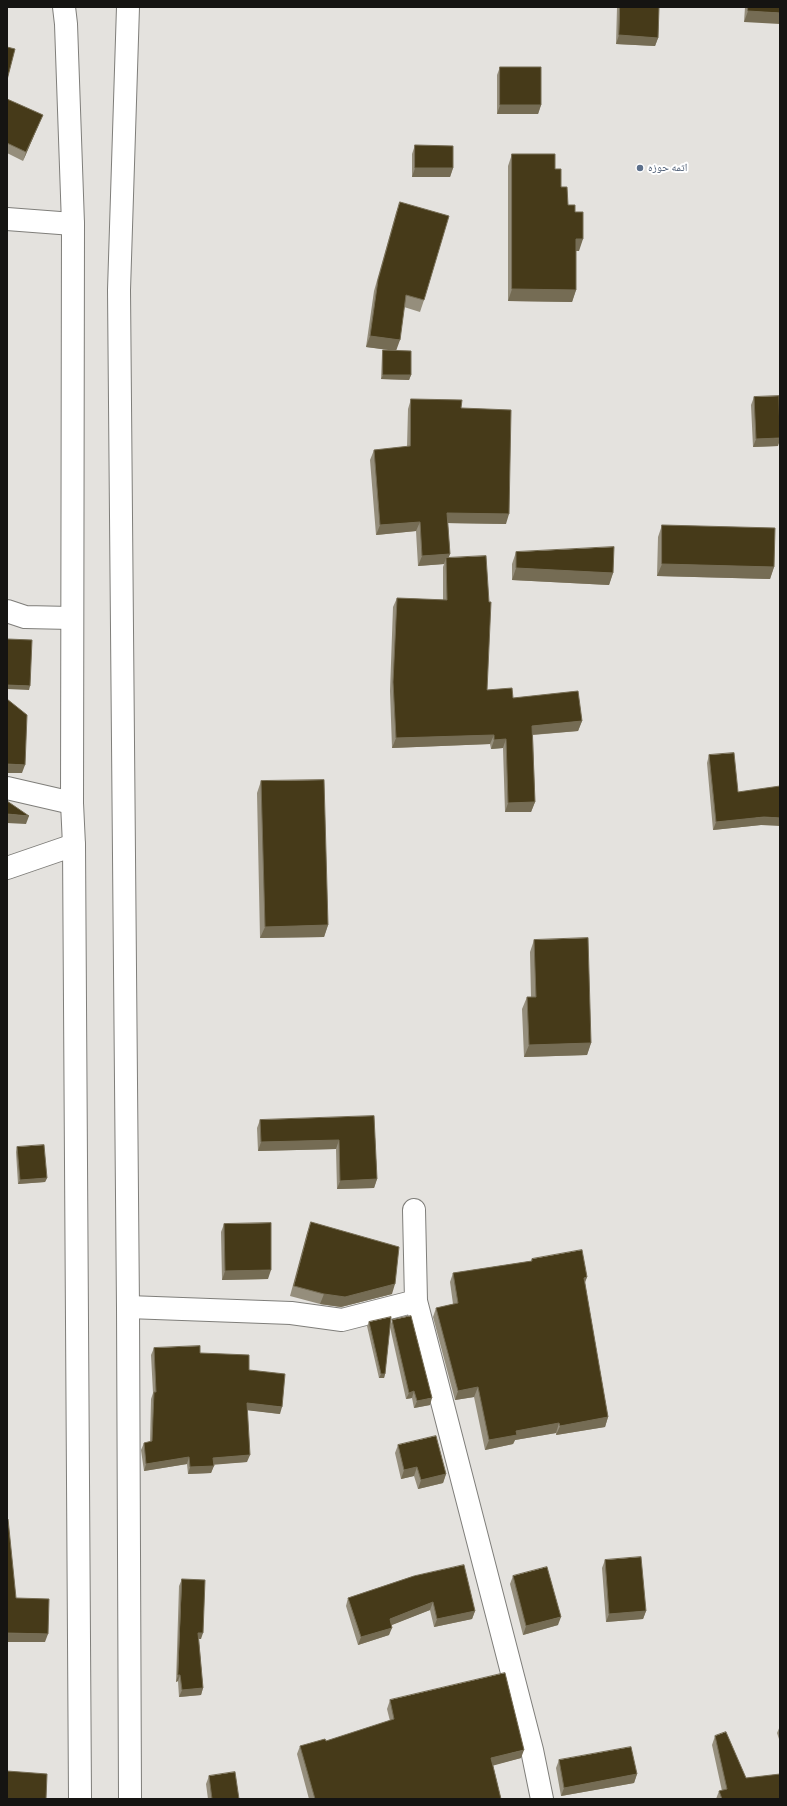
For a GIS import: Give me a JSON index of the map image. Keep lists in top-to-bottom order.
{
  "places": ["اتمه حوزه"]
}
